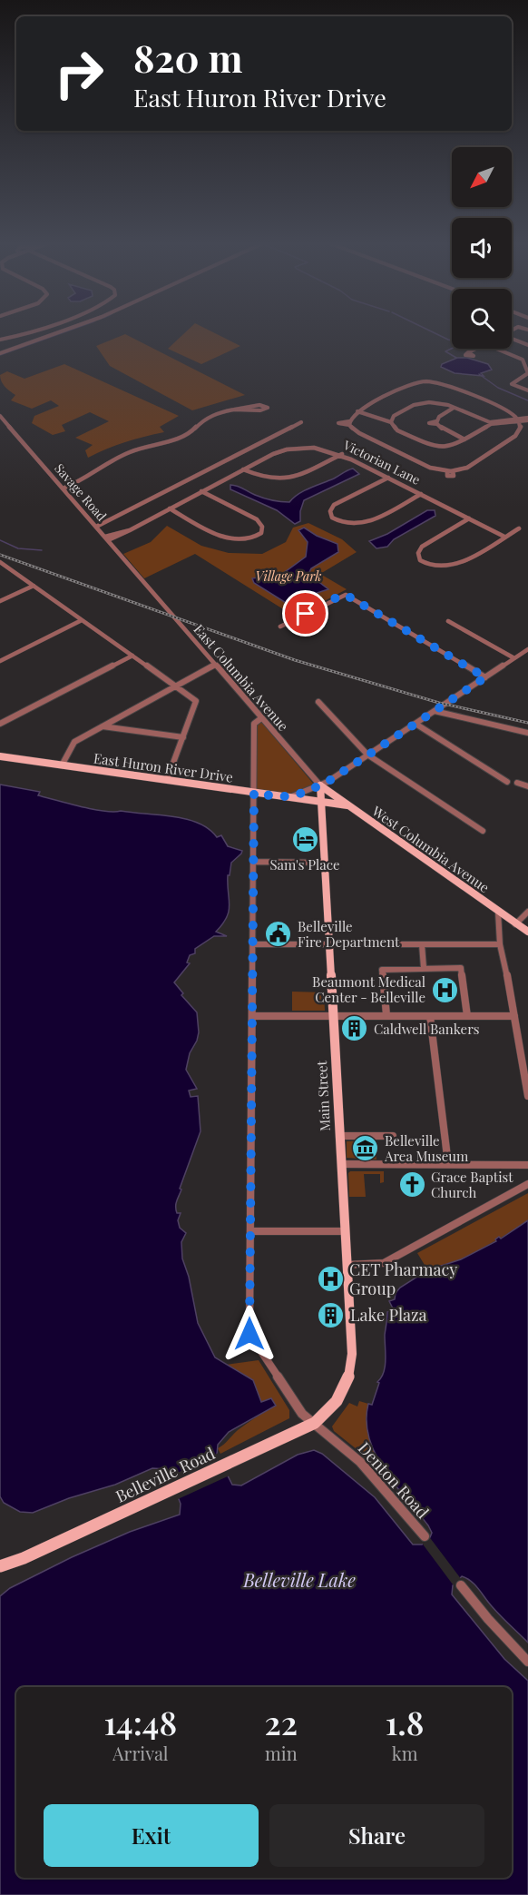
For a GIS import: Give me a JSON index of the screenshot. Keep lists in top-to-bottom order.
{
  "streets": {
    "main road": [
      "East Huron River Drive",
      "West Columbia Avenue",
      "Main Street",
      "Belleville Road"
    ],
    "street": [
      "Victorian Lane",
      "Savage Road",
      "East Columbia Avenue",
      "Denton Road"
    ]
  },
  "crossings": [
    ["Victorian Lane", "Savage Road"],
    ["Savage Road", "East Columbia Avenue"],
    ["East Columbia Avenue", "West Columbia Avenue"],
    ["East Columbia Avenue", "Main Street"],
    ["East Columbia Avenue", "Denton Road"],
    ["East Huron River Drive", "West Columbia Avenue"],
    ["East Huron River Drive", "Main Street"],
    ["East Huron River Drive", "Denton Road"],
    ["West Columbia Avenue", "Main Street"],
    ["Main Street", "Belleville Road"],
    ["Belleville Road", "Denton Road"]
  ],
  "water": ["Belleville Lake"],
  "parks": ["Village Park"],
  "places": {
    "hotel": ["Sam's Place"],
    "public building": ["Belleville Fire Department"],
    "hospital": ["Beaumont Medical Center - Belleville", "CET Pharmacy Group"],
    "building": ["Caldwell Bankers", "Lake Plaza"],
    "museum": ["Belleville Area Museum"],
    "church": ["Grace Baptist Church"]
  },
  "north": "bottom left",
  "page": {
    "turn": ["820 m", "East Huron River Drive"],
    "eta": [
      "14:48",
      "Arrival",
      "22",
      "min",
      "1.8",
      "km"
    ],
    "buttons": ["Exit", "Share"]
  }
}
